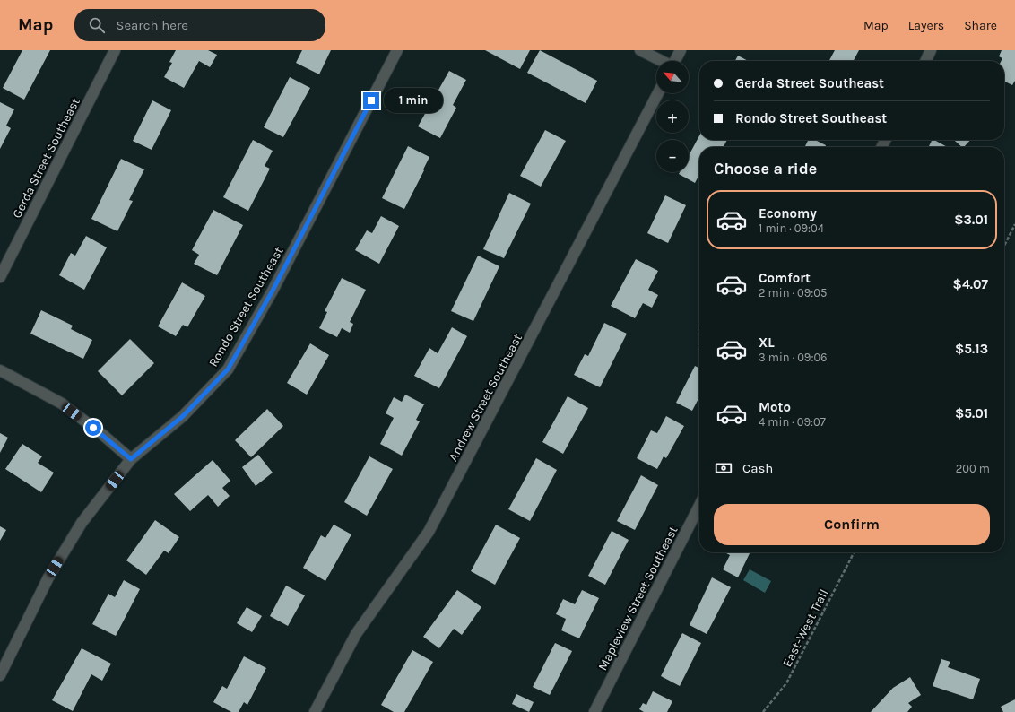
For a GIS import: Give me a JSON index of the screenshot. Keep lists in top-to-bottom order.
{
  "streets": {
    "street": [
      "Gerda Street Southeast",
      "Rondo Street Southeast",
      "Andrew Street Southeast",
      "Mapleview Street Southeast"
    ],
    "path": ["East-West Trail"]
  },
  "north": "top left",
  "page": {
    "header": "Map",
    "search": "Search here",
    "nav": ["Map", "Layers", "Share"],
    "map_buttons": ["+", "−"],
    "banner": ["Gerda Street Southeast", "Rondo Street Southeast"],
    "bubble": "1 min",
    "heading": "Choose a ride",
    "list": [
      {
        "name": "Economy",
        "note": "1 min · 09:04",
        "value": "$3.01"
      },
      {
        "name": "Comfort",
        "note": "2 min · 09:05",
        "value": "$4.07"
      },
      {
        "name": "XL",
        "note": "3 min · 09:06",
        "value": "$5.13"
      },
      {
        "name": "Moto",
        "note": "4 min · 09:07",
        "value": "$5.01"
      }
    ],
    "pay": ["Cash", "200 m"],
    "buttons": "Confirm"
  }
}
